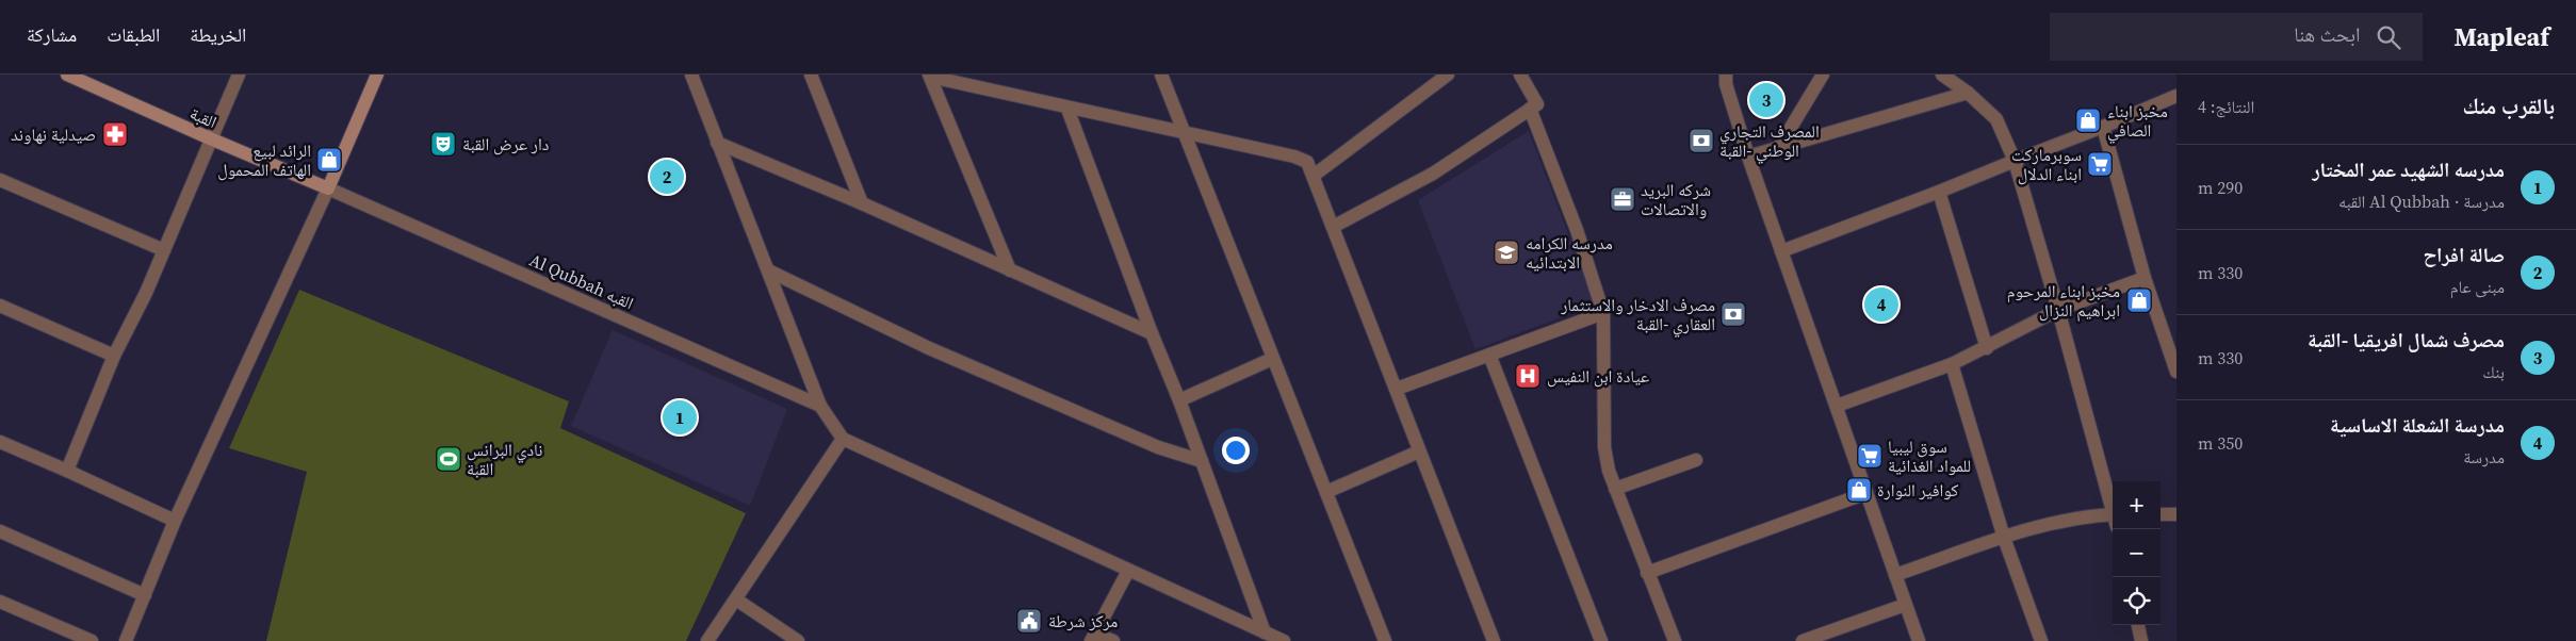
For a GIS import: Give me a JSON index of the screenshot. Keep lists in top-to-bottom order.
{
  "streets": {
    "main road": ["القبة"],
    "street": ["Al Qubbah القبه"]
  },
  "crossings": [
    ["القبة", "Al Qubbah القبه"]
  ],
  "places": {
    "shop": [
      "مخبز ابناء الصافي",
      "الرائد لبيع الهاتف المحمول",
      "مخبز ابناء المرحوم ابراهيم النزال",
      "كوافير النوارة"
    ],
    "pharmacy": ["صيدلية نهاوند"],
    "bank": ["المصرف التجاري الوطني -القبة", "مصرف الادخار والاستثمار العقاري -القبة"],
    "theatre": ["دار عرض القبة"],
    "supermarket": ["سوبرماركت ابناء الدلال", "سوق ليبيا للمواد الغذائية"],
    "office": ["شركه البريد والاتصالات"],
    "school or university": ["مدرسه الكرامه الابتدائيه"],
    "hospital": ["عيادة ابن النفيس"],
    "sports": ["نادي البرانس القبة"],
    "public building": ["مركز شرطة"]
  },
  "page": {
    "header": "Mapleaf",
    "search": "ابحث هنا",
    "nav": ["الخريطة", "الطبقات", "مشاركة"],
    "heading": ["بالقرب منك", "النتائج: 4"],
    "pins": [
      "3",
      "2",
      "4",
      "1"
    ],
    "list": [
      {
        "mark": "1",
        "name": "مدرسه الشهيد عمر المختار",
        "note": "مدرسة · Al Qubbah القبه",
        "value": "290 m"
      },
      {
        "mark": "2",
        "name": "صالة افراح",
        "note": "مبنى عام",
        "value": "330 m"
      },
      {
        "mark": "3",
        "name": "مصرف شمال افريقيا -القبة",
        "note": "بنك",
        "value": "330 m"
      },
      {
        "mark": "4",
        "name": "مدرسة الشعلة الاساسية",
        "note": "مدرسة",
        "value": "350 m"
      }
    ],
    "map_buttons": ["+", "−"]
  }
}
